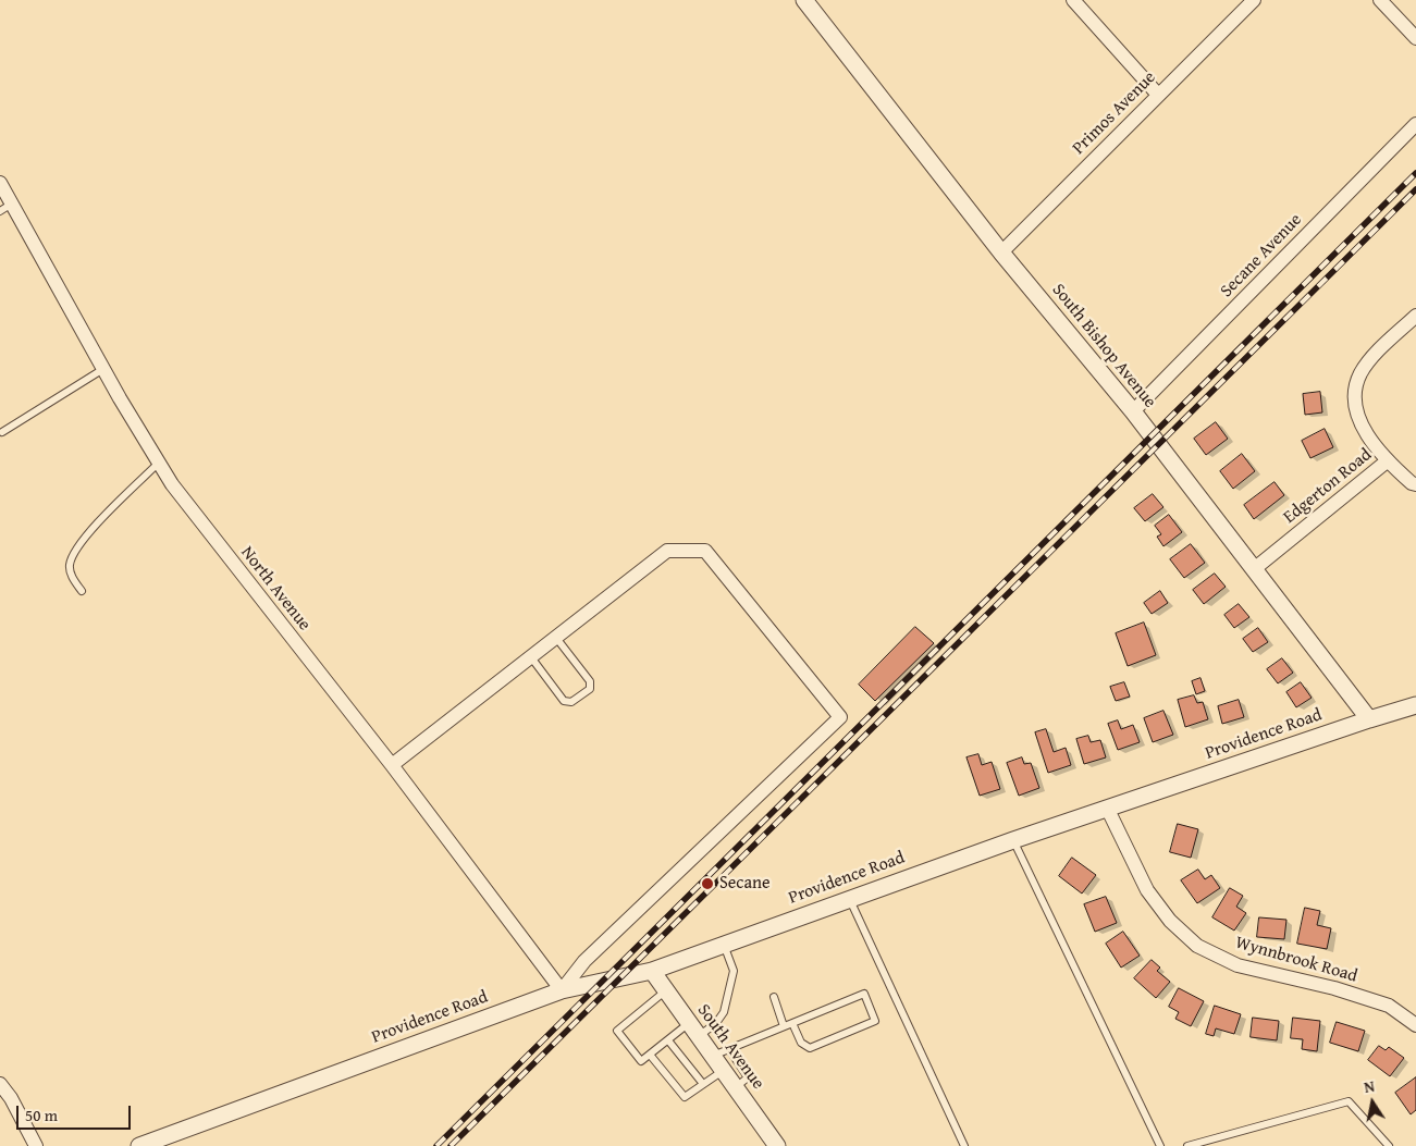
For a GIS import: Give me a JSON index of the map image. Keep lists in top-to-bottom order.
{
  "streets": {
    "street": [
      "Primos Avenue",
      "Secane Avenue",
      "South Bishop Avenue",
      "Edgerton Road",
      "North Avenue",
      "Providence Road",
      "Wynnbrook Road",
      "South Avenue"
    ]
  },
  "crossings": [
    ["Primos Avenue", "South Bishop Avenue"],
    ["Secane Avenue", "South Bishop Avenue"],
    ["South Bishop Avenue", "Edgerton Road"],
    ["South Bishop Avenue", "Providence Road"],
    ["North Avenue", "Providence Road"],
    ["Providence Road", "Wynnbrook Road"],
    ["Providence Road", "South Avenue"]
  ],
  "places": ["Secane"],
  "scale_bar": "50 m",
  "north": "top"
}
